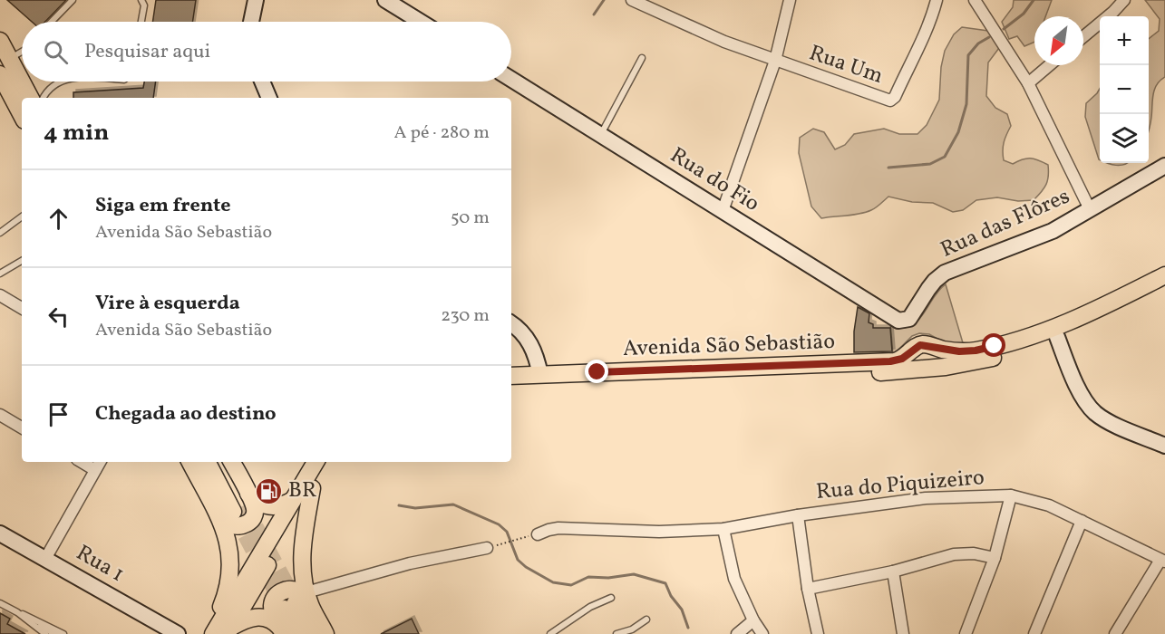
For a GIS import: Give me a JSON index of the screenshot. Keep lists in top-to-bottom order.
{
  "streets": {
    "main road": ["Avenida São Sebastião"],
    "street": [
      "Rua Um",
      "Rua do Fio",
      "Rua das Flôres",
      "Rua do Piquizeiro",
      "Rua 1"
    ]
  },
  "crossings": [
    ["Rua do Fio", "Rua das Flôres"]
  ],
  "places": {
    "fuel station": ["BR"]
  },
  "north": "bottom left",
  "page": {
    "map_buttons": ["+", "−"],
    "search": "Pesquisar aqui",
    "heading": ["4 min", "A pé · 280 m"],
    "list": [
      ["Siga em frente", "Avenida São Sebastião", "50 m"],
      ["Vire à esquerda", "Avenida São Sebastião", "230 m"],
      "Chegada ao destino"
    ]
  }
}
